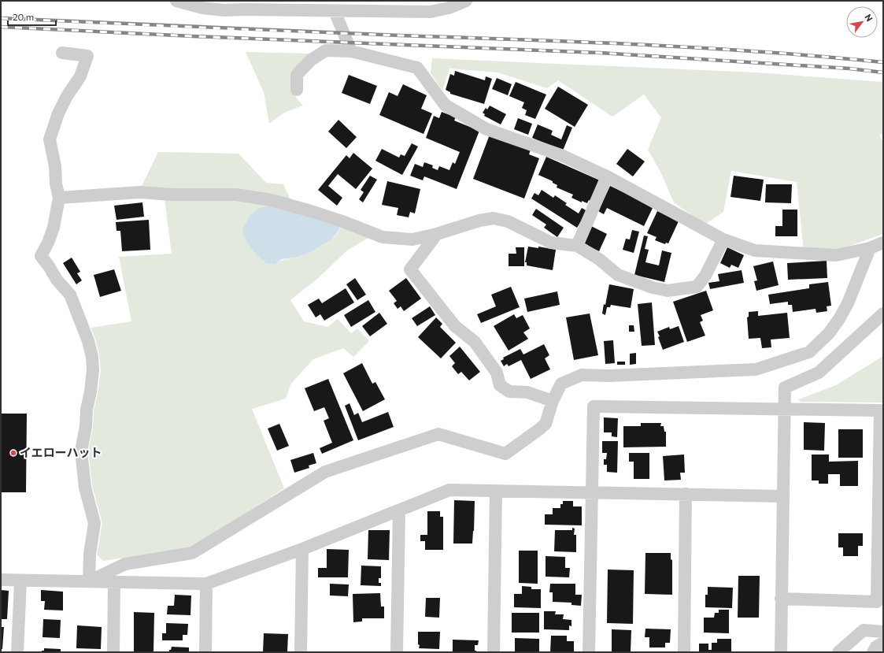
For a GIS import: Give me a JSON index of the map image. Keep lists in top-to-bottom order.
{
  "places": ["イエローハット"],
  "scale_bar": "20 m",
  "north": "top right"
}
